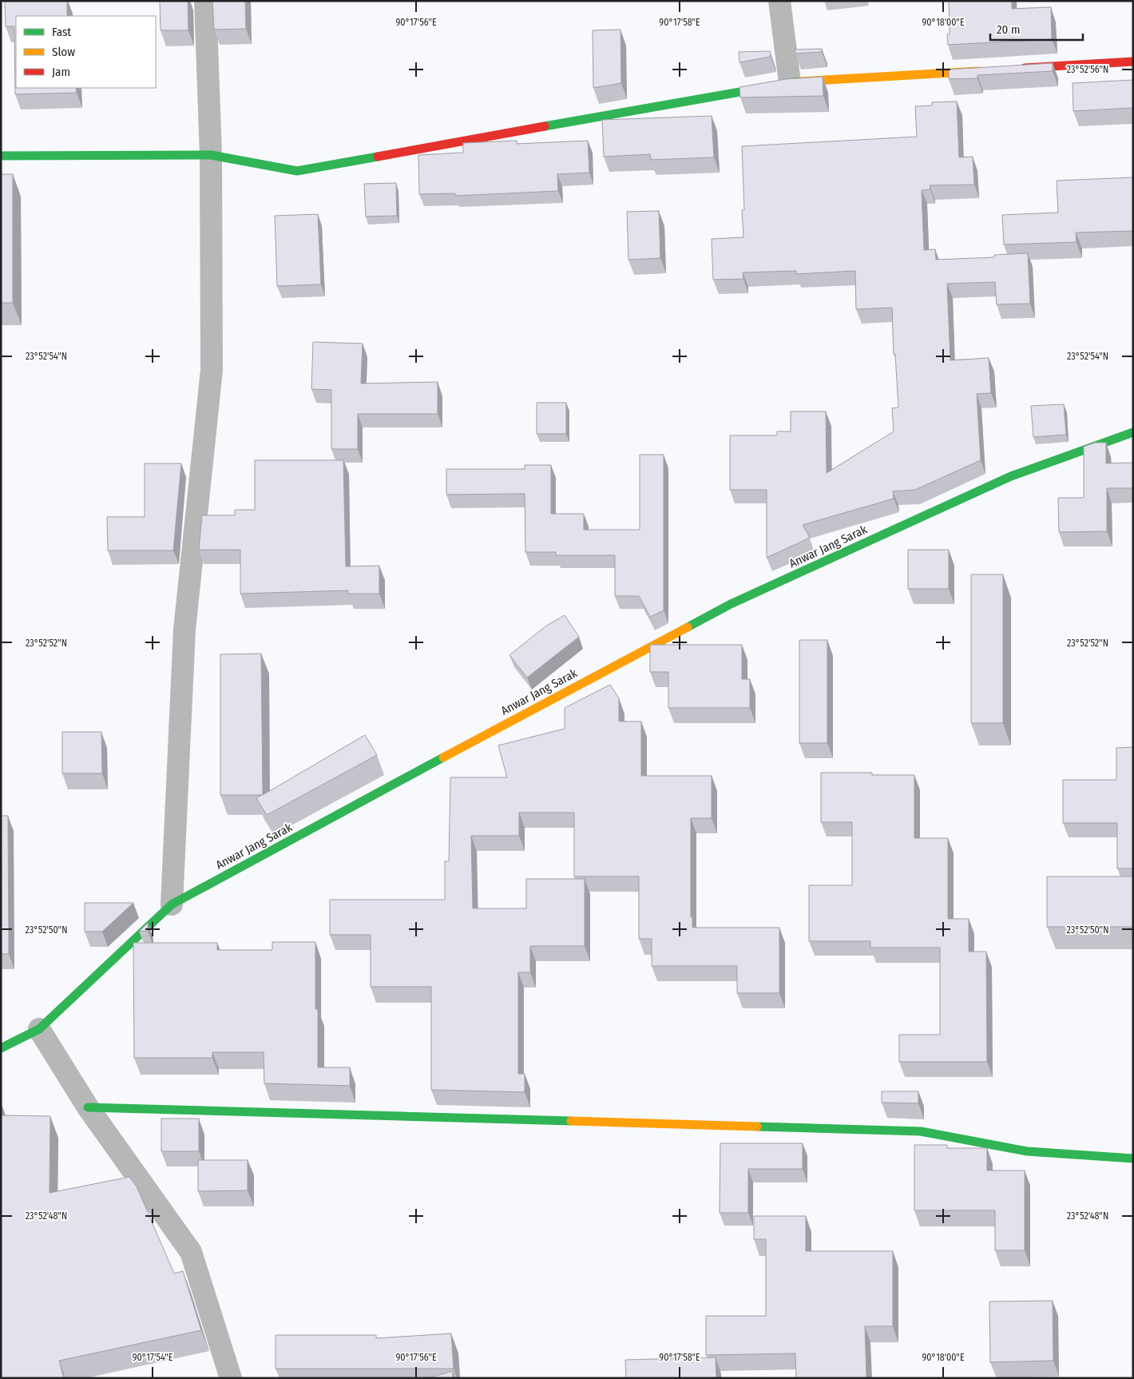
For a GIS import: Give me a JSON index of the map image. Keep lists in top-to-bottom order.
{
  "streets": {
    "street": ["Anwar Jang Sarak"]
  },
  "legend": ["Fast", "Slow", "Jam"],
  "scale_bar": "20 m",
  "coordinates": [
    "90°17'56\"E",
    "90°17'58\"E",
    "90°18'00\"E",
    "23°52'56\"N",
    "23°52'54\"N",
    "23°52'52\"N",
    "23°52'50\"N",
    "23°52'48\"N",
    "90°17'54\"E"
  ]
}
